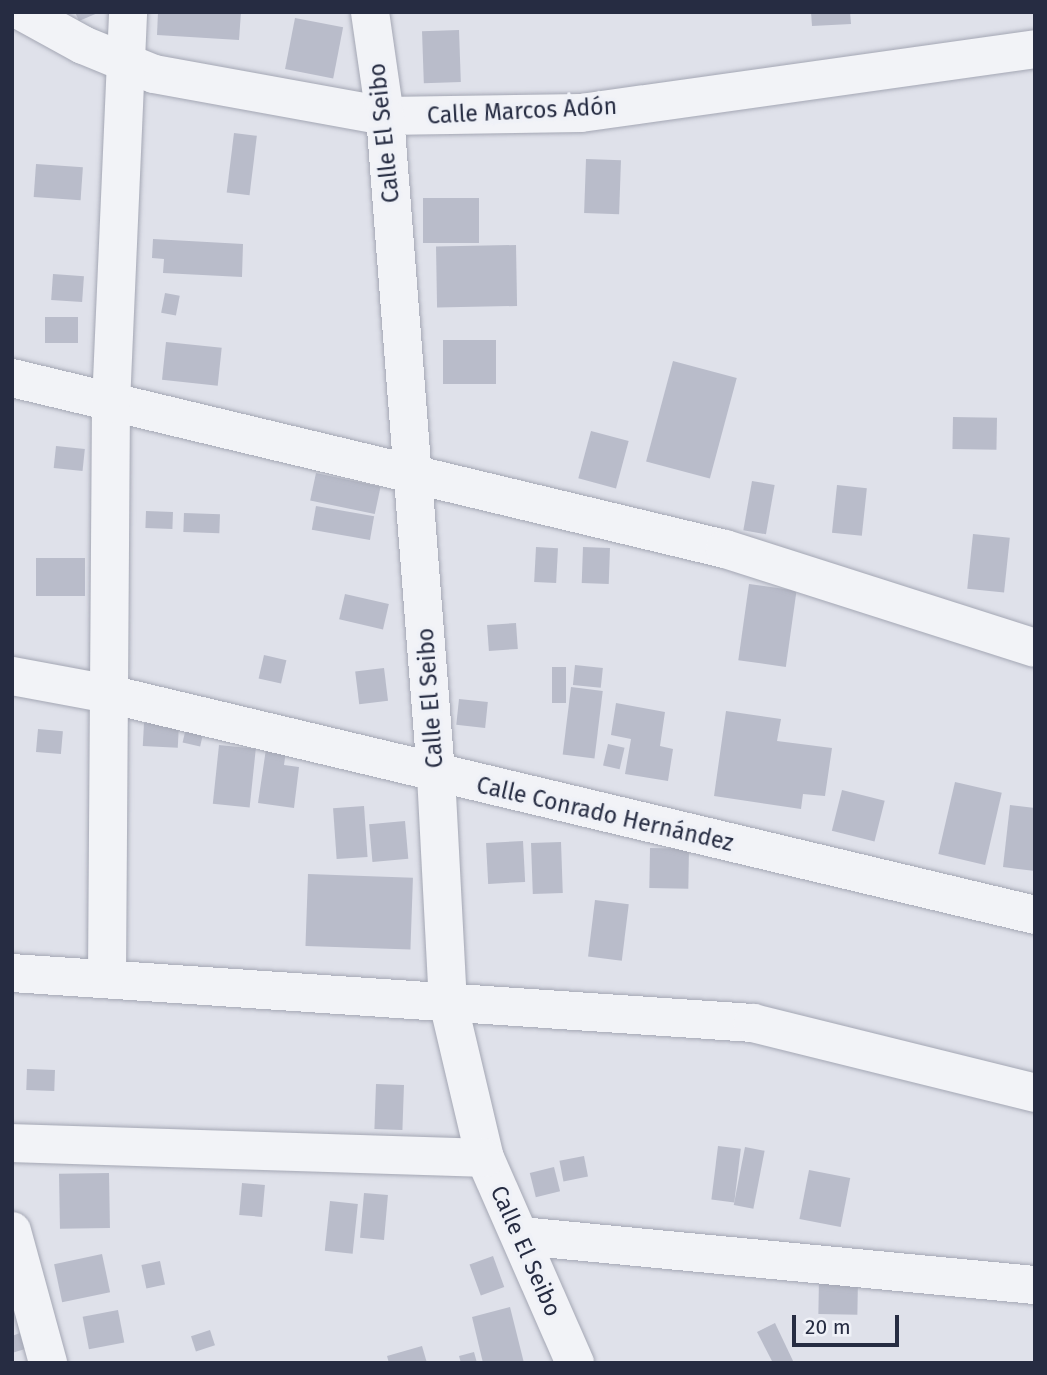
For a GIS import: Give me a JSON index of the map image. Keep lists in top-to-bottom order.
{
  "streets": {
    "street": ["Calle Marcos Adón", "Calle El Seibo", "Calle Conrado Hernández"]
  },
  "crossings": [
    ["Calle Marcos Adón", "Calle El Seibo"],
    ["Calle El Seibo", "Calle Conrado Hernández"]
  ],
  "scale_bar": "20 m"
}
